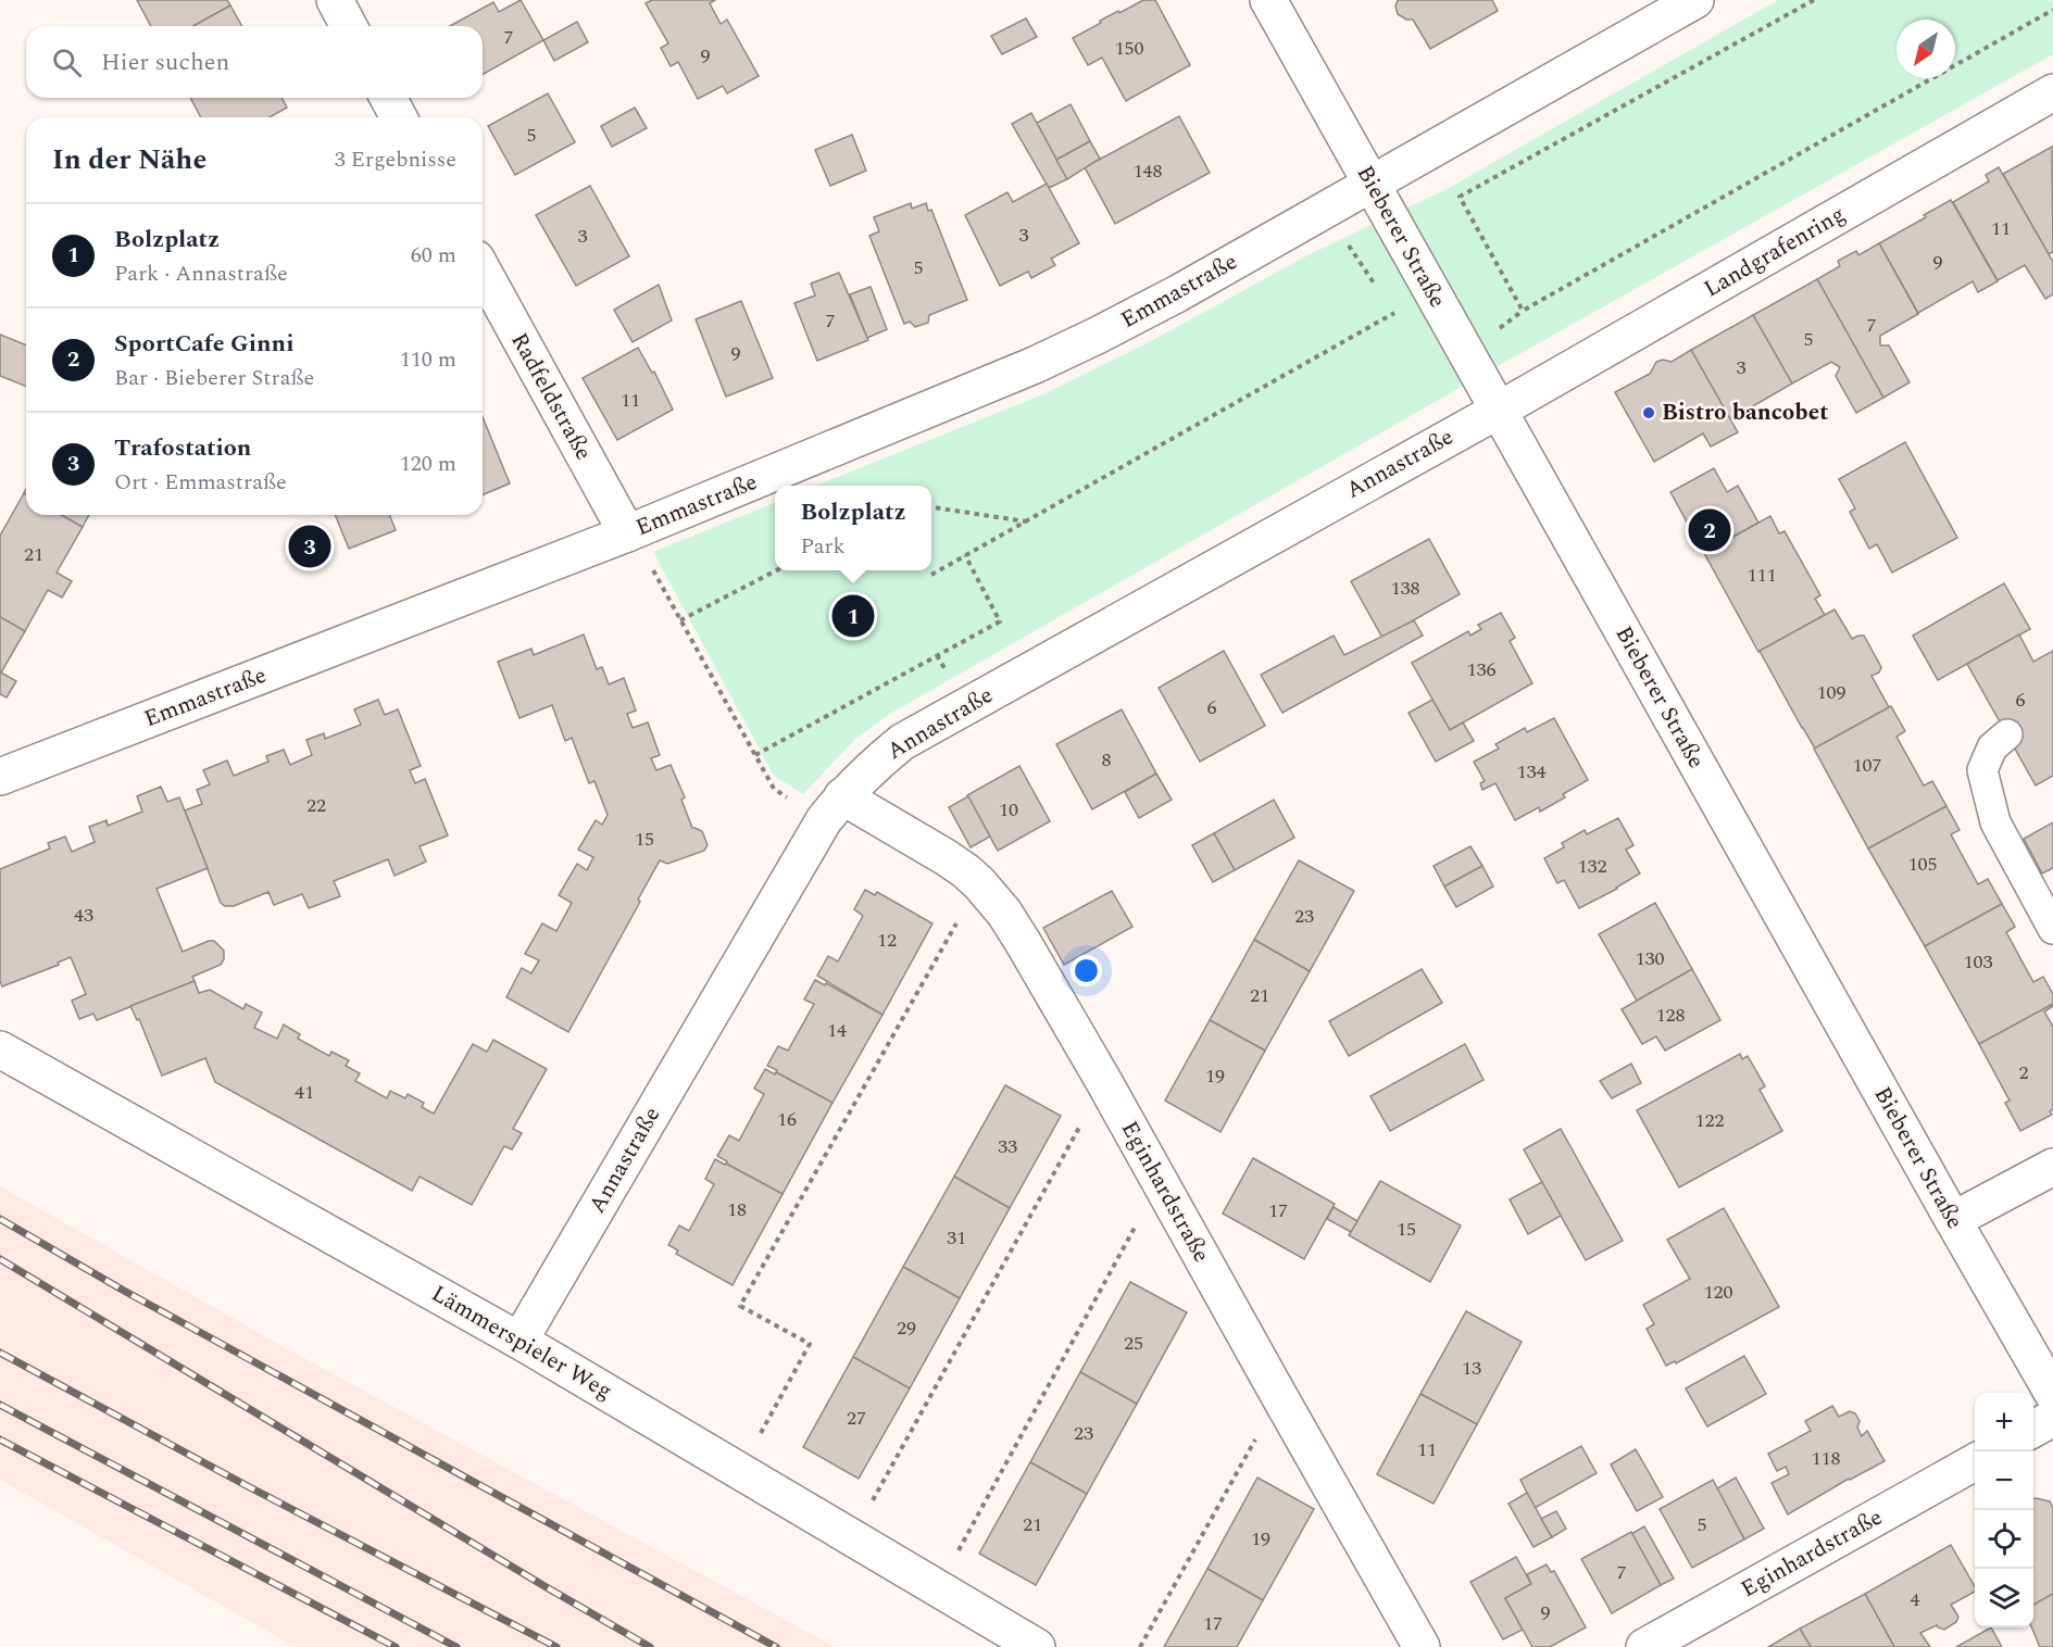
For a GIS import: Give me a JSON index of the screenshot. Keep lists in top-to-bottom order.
{
  "streets": {
    "street": [
      "Bieberer Straße",
      "Landgrafenring",
      "Emmastraße",
      "Radfeldstraße",
      "Annastraße",
      "Eginhardstraße",
      "Lämmerspieler Weg"
    ]
  },
  "crossings": [
    ["Bieberer Straße", "Landgrafenring"],
    ["Bieberer Straße", "Emmastraße"],
    ["Bieberer Straße", "Annastraße"],
    ["Landgrafenring", "Annastraße"],
    ["Emmastraße", "Radfeldstraße"],
    ["Annastraße", "Eginhardstraße"],
    ["Annastraße", "Lämmerspieler Weg"]
  ],
  "places": ["Bistro bancobet"],
  "house_numbers": [
    "7",
    "150",
    "9",
    "5",
    "148",
    "11",
    "3",
    "3",
    "9",
    "5",
    "7",
    "7",
    "5",
    "9",
    "3",
    "11",
    "21",
    "111",
    "138",
    "136",
    "109",
    "6",
    "6",
    "8",
    "107",
    "134",
    "22",
    "10",
    "15",
    "105",
    "132",
    "43",
    "23",
    "12",
    "130",
    "103",
    "21",
    "128",
    "14",
    "2",
    "19",
    "41",
    "16",
    "122",
    "33",
    "18",
    "17",
    "15",
    "31",
    "120",
    "29",
    "25",
    "13",
    "27",
    "23",
    "11",
    "118",
    "21",
    "5",
    "19",
    "7",
    "4",
    "9",
    "17"
  ],
  "north": "bottom left",
  "page": {
    "search": "Hier suchen",
    "heading": ["In der Nähe", "3 Ergebnisse"],
    "list": [
      {
        "mark": "1",
        "name": "Bolzplatz",
        "note": "Park · Annastraße",
        "value": "60 m"
      },
      {
        "mark": "2",
        "name": "SportCafe Ginni",
        "note": "Bar · Bieberer Straße",
        "value": "110 m"
      },
      {
        "mark": "3",
        "name": "Trafostation",
        "note": "Ort · Emmastraße",
        "value": "120 m"
      }
    ],
    "popup": ["Bolzplatz", "Park"],
    "pins": ["2", "3", "1"],
    "map_buttons": ["+", "−"]
  }
}
